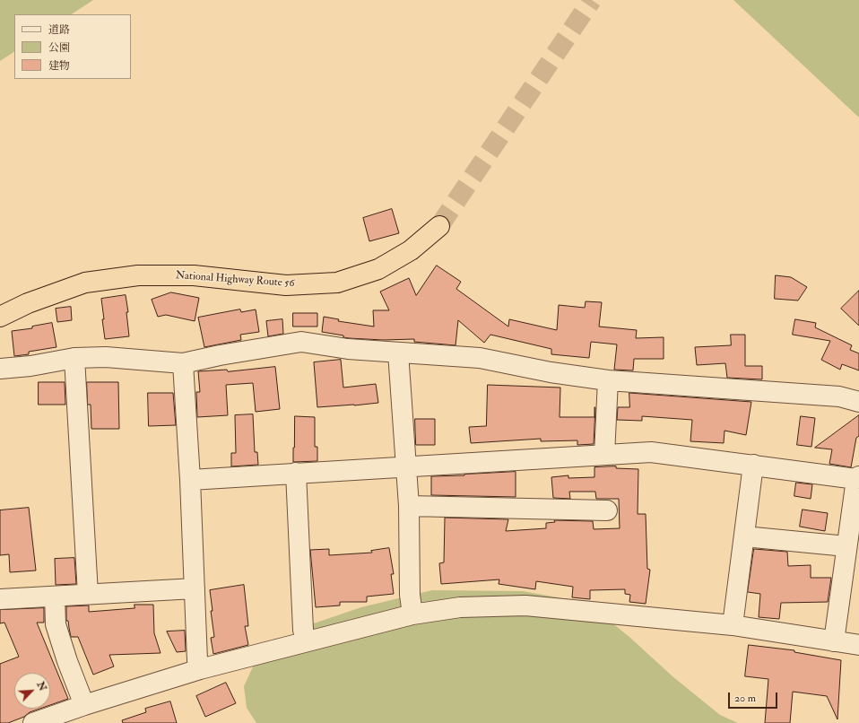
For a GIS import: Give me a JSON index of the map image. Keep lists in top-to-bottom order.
{
  "streets": {
    "highway": ["National Highway Route 56"]
  },
  "legend": ["道路", "公園", "建物"],
  "scale_bar": "20 m",
  "north": "top right"
}
